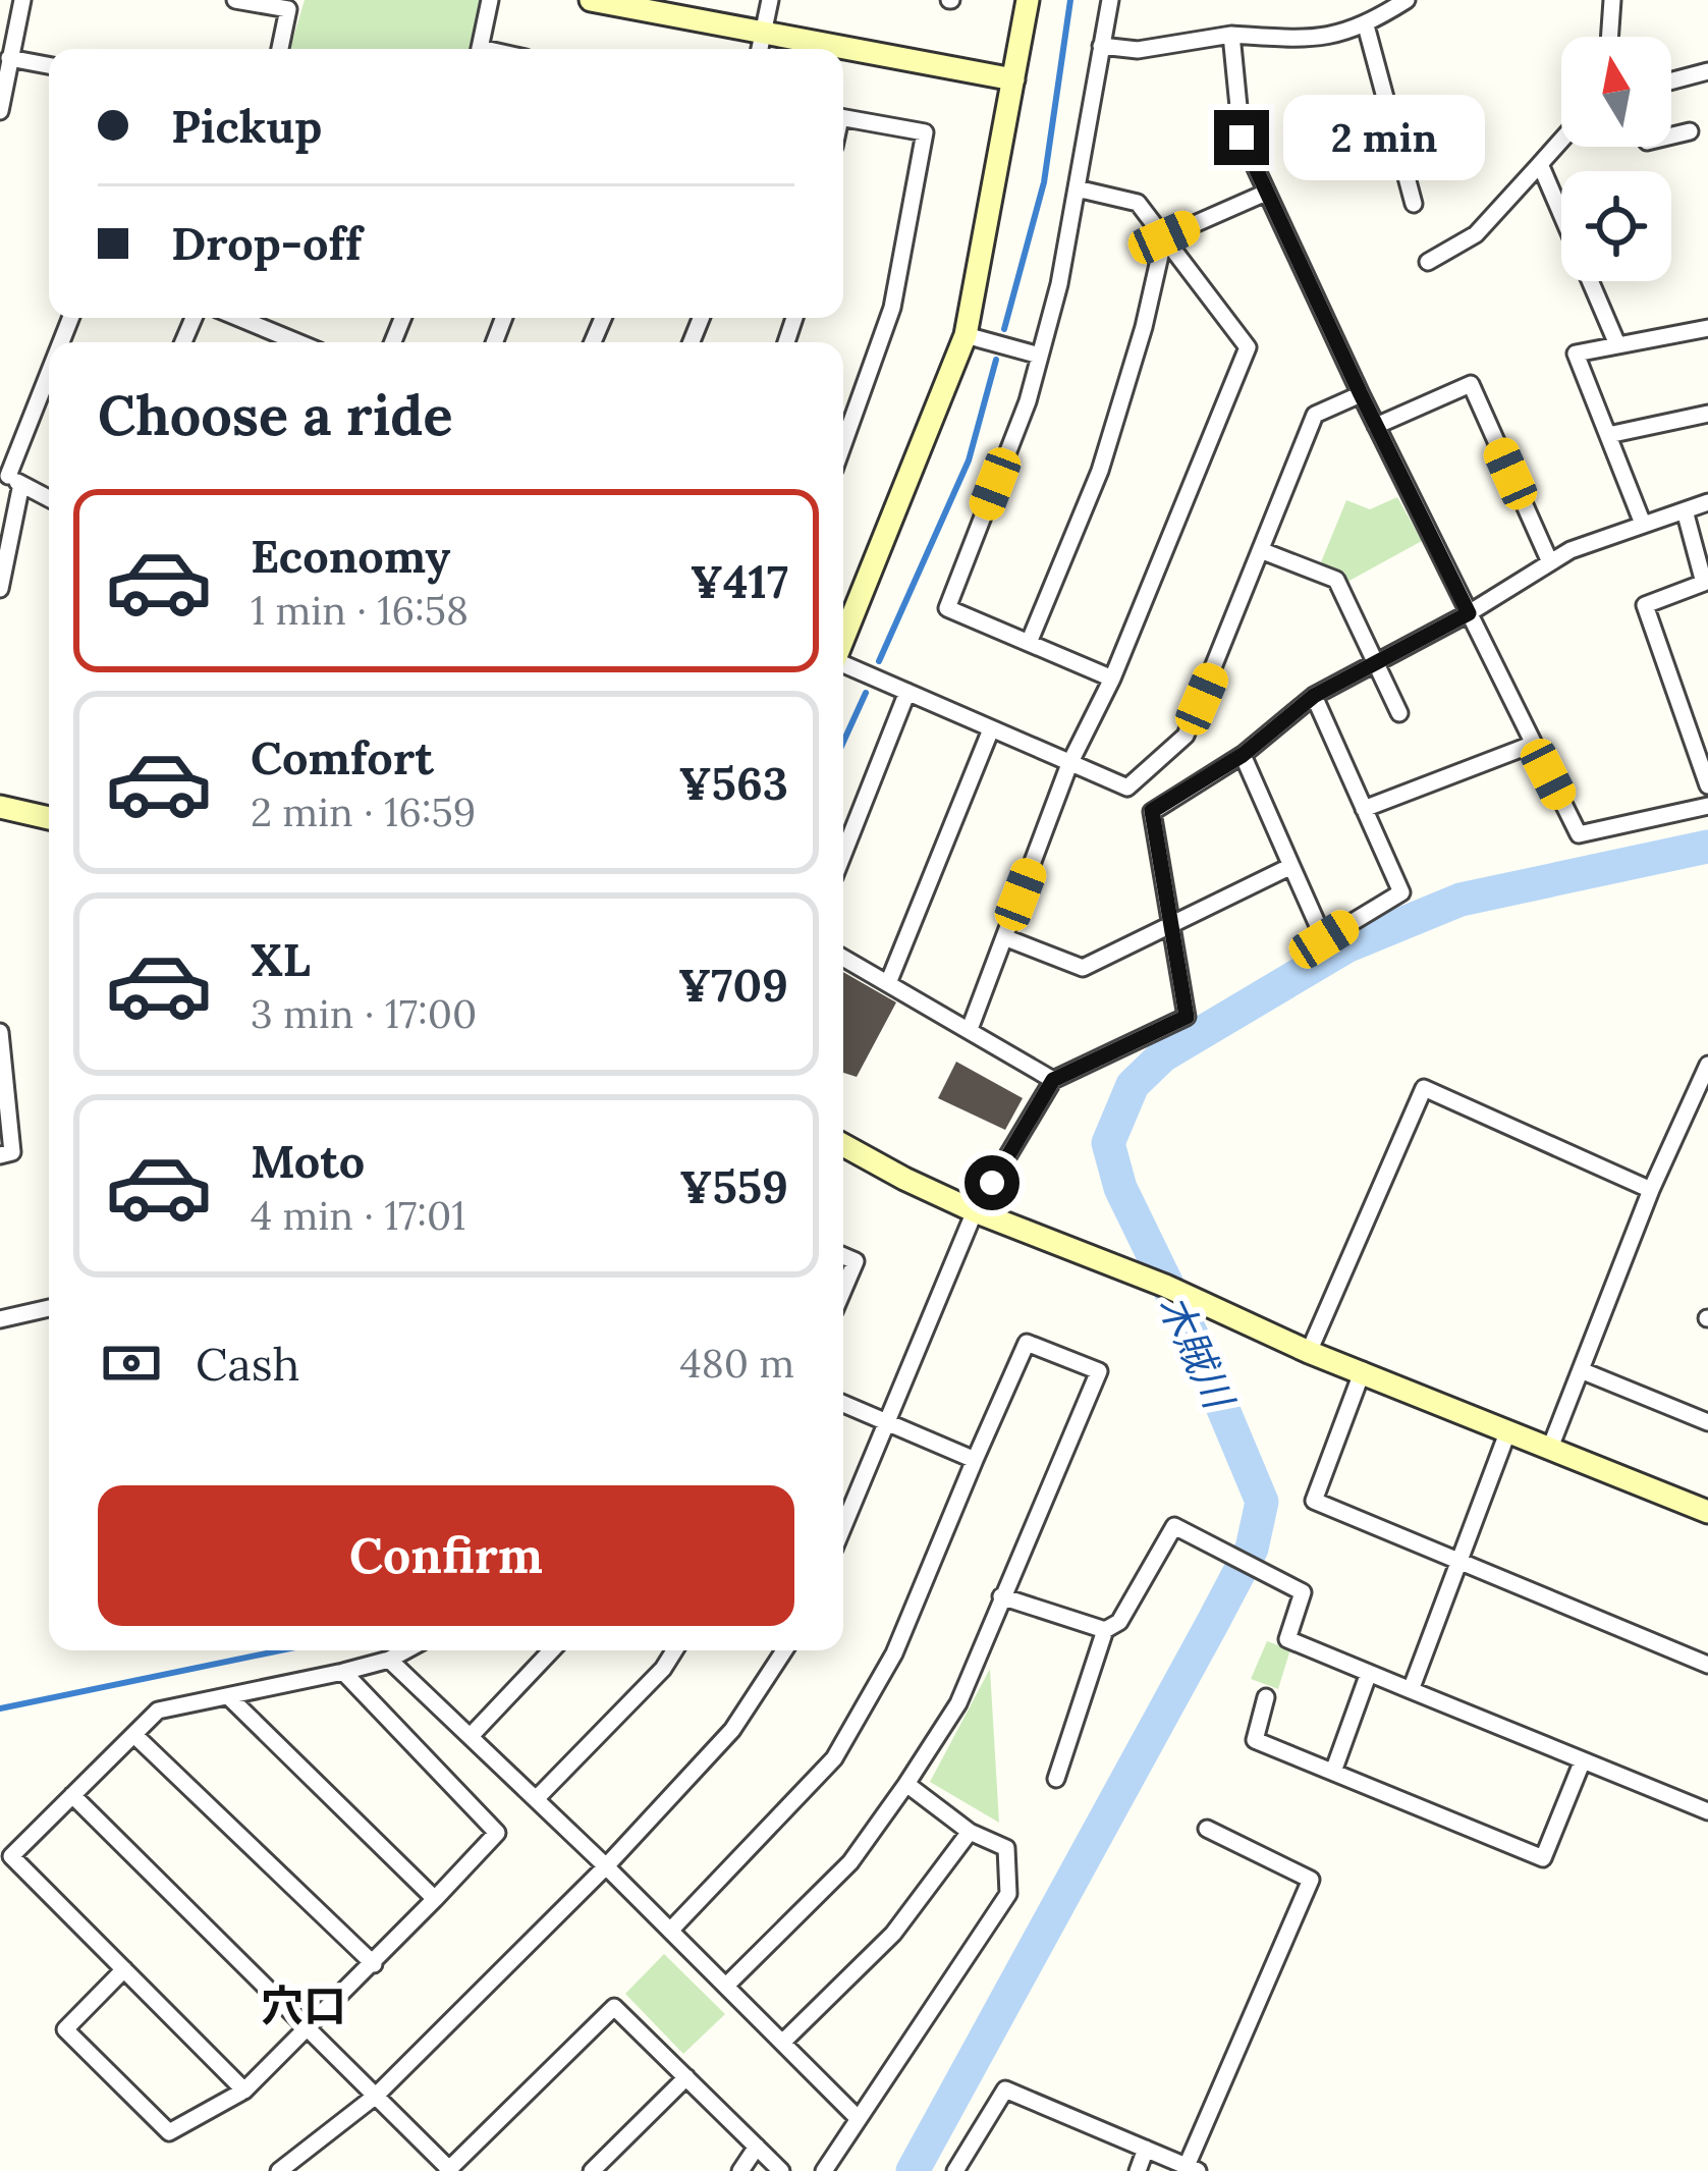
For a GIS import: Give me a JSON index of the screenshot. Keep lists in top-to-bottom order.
{
  "districts": ["穴口"],
  "water": ["木賊川"],
  "north": "top",
  "page": {
    "banner": ["Pickup", "Drop-off"],
    "bubble": "2 min",
    "heading": "Choose a ride",
    "list": [
      {
        "name": "Economy",
        "note": "1 min · 16:58",
        "value": "¥417"
      },
      {
        "name": "Comfort",
        "note": "2 min · 16:59",
        "value": "¥563"
      },
      {
        "name": "XL",
        "note": "3 min · 17:00",
        "value": "¥709"
      },
      {
        "name": "Moto",
        "note": "4 min · 17:01",
        "value": "¥559"
      }
    ],
    "pay": ["Cash", "480 m"],
    "buttons": "Confirm"
  }
}
